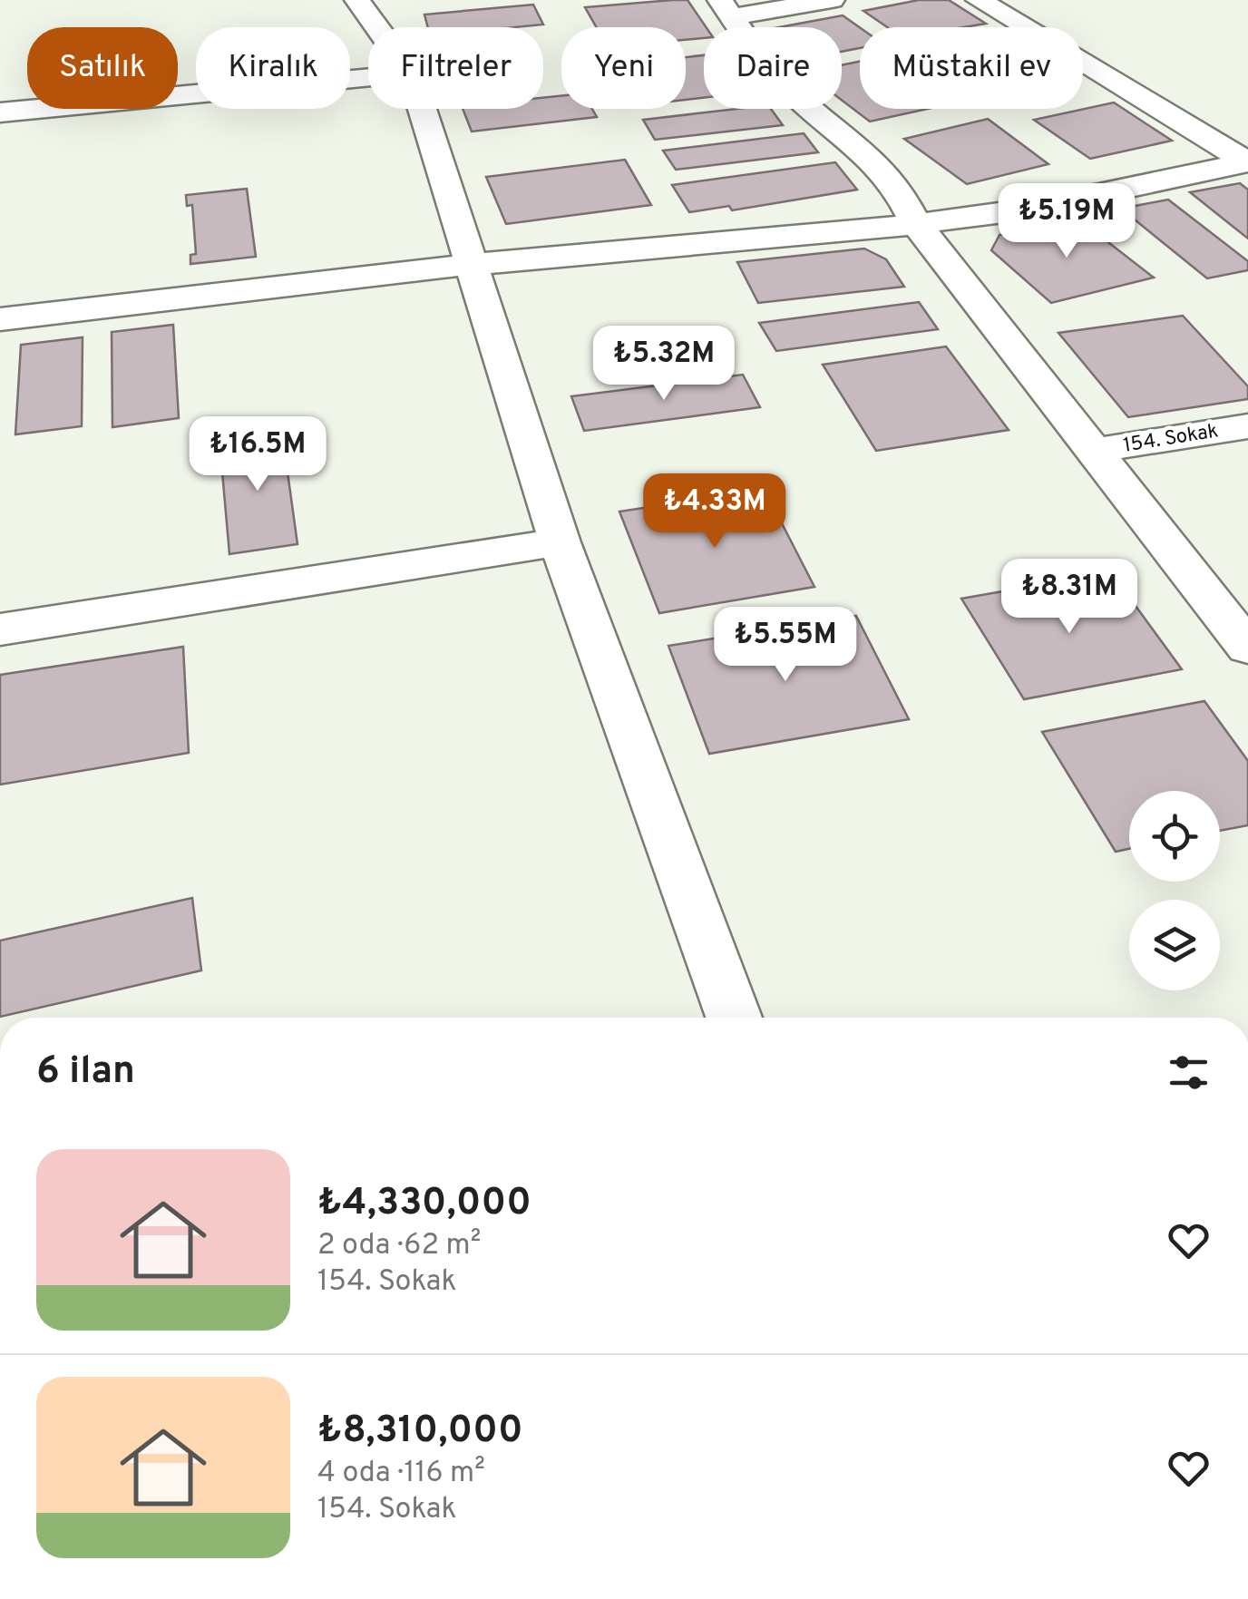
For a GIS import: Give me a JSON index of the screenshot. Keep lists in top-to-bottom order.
{
  "streets": {
    "street": ["154. Sokak"]
  },
  "page": {
    "chip": [
      "Satılık",
      "Kiralık",
      "Filtreler",
      "Yeni",
      "Daire",
      "Müstakil ev"
    ],
    "price": [
      "₺5.19M",
      "₺5.32M",
      "₺16.5M",
      "₺4.33M",
      "₺8.31M",
      "₺5.55M"
    ],
    "heading": "6 ilan",
    "list": [
      {
        "name": "₺4,330,000",
        "note": "2 oda · 62 m² · 154. Sokak"
      },
      {
        "name": "₺8,310,000",
        "note": "4 oda · 116 m² · 154. Sokak"
      }
    ]
  }
}
